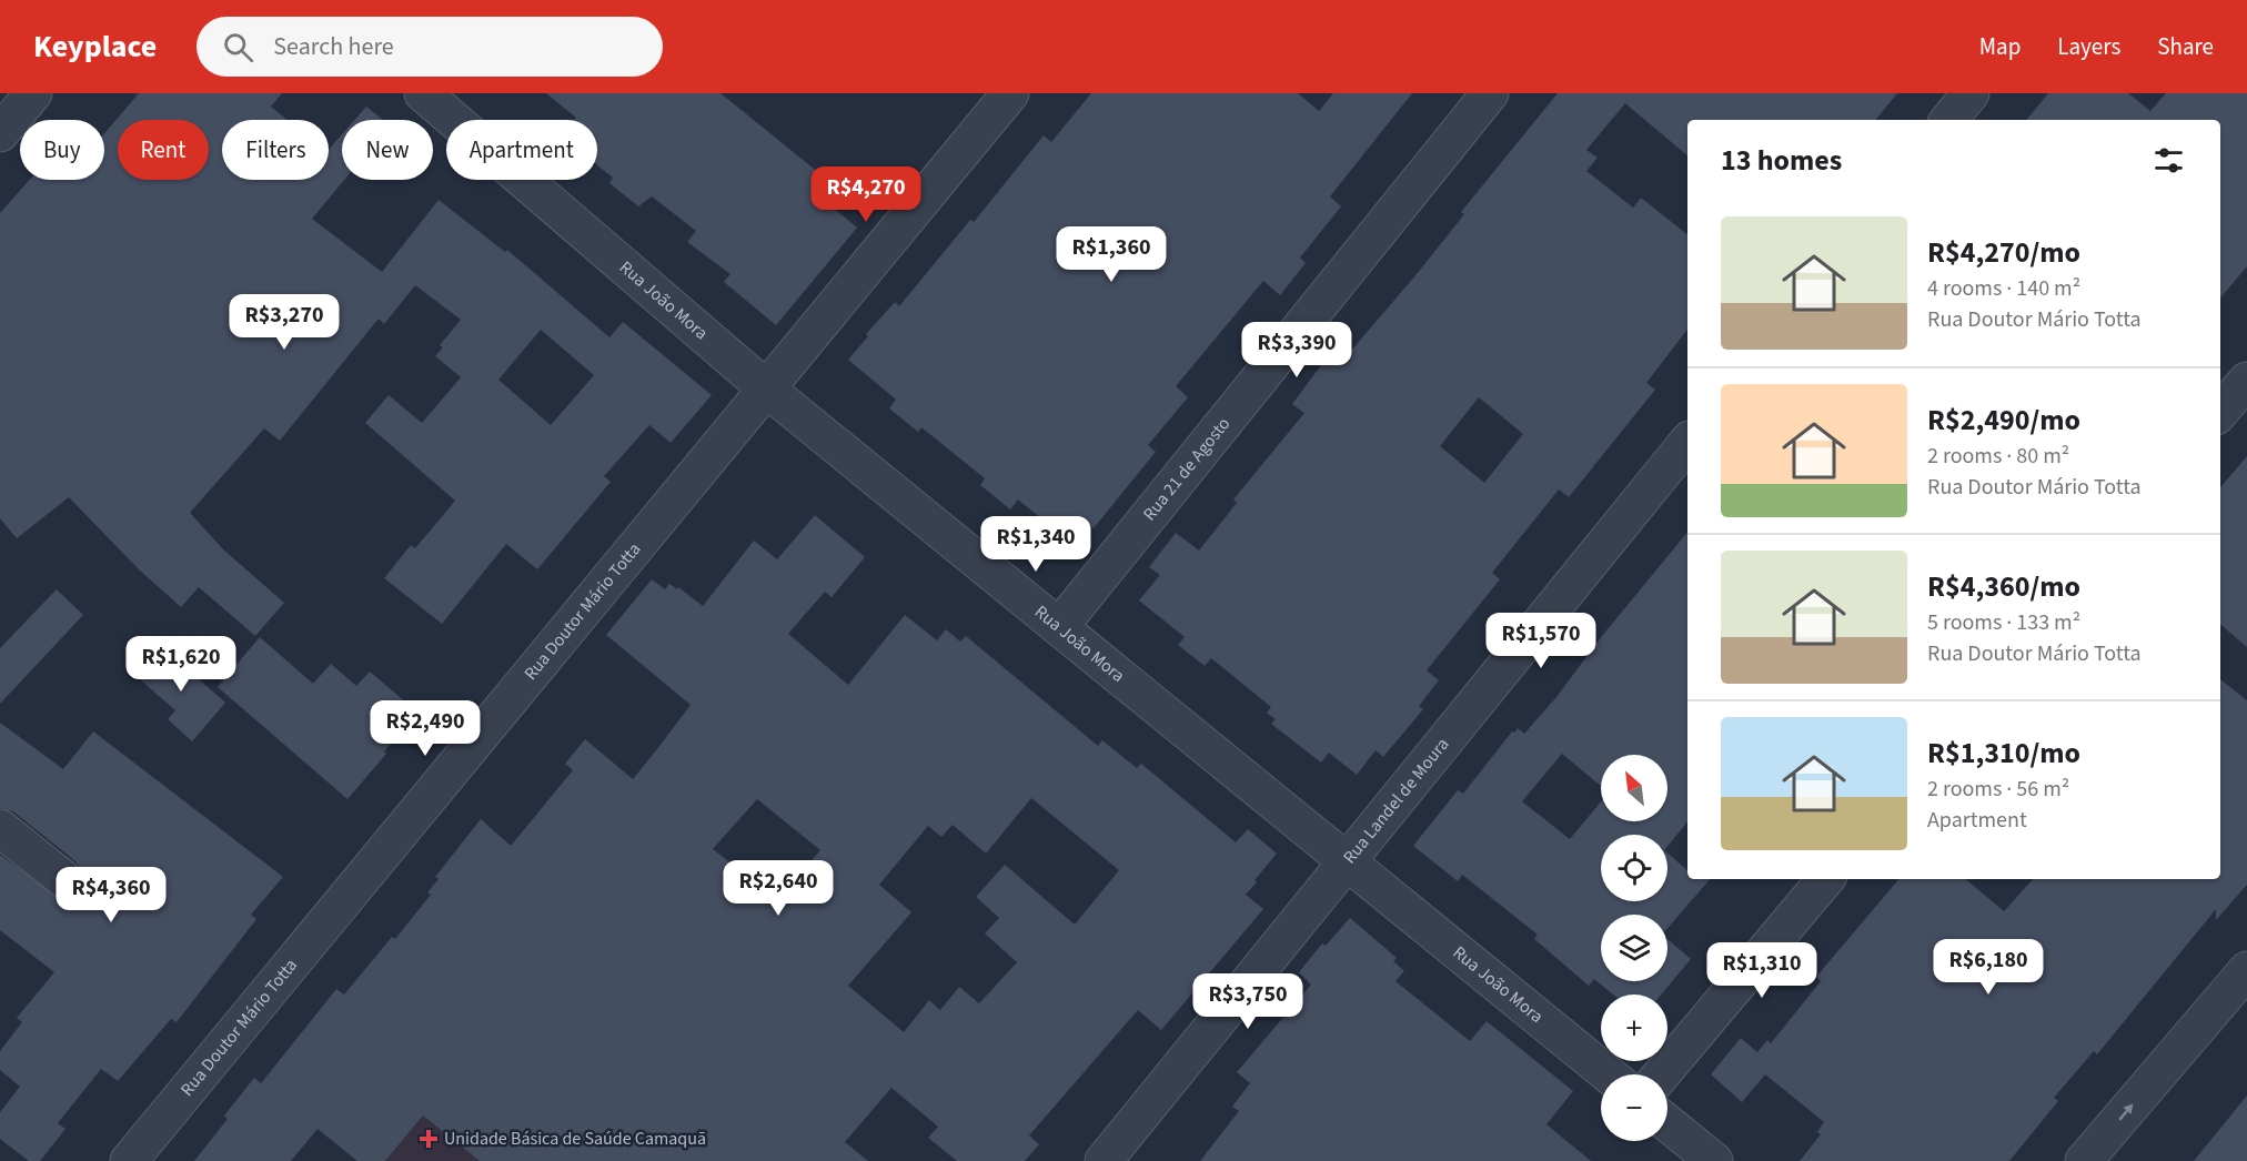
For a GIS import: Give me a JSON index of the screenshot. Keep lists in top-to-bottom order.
{
  "streets": {
    "street": [
      "Rua João Mora",
      "Rua 21 de Agosto",
      "Rua Doutor Mário Totta",
      "Rua Landel de Moura"
    ]
  },
  "crossings": [
    ["Rua João Mora", "Rua 21 de Agosto"],
    ["Rua João Mora", "Rua Doutor Mário Totta"],
    ["Rua João Mora", "Rua Landel de Moura"]
  ],
  "places": {
    "health": ["Unidade Básica de Saúde Camaquã"]
  },
  "north": "top left",
  "page": {
    "header": "Keyplace",
    "search": "Search here",
    "nav": ["Map", "Layers", "Share"],
    "chip": [
      "Buy",
      "Rent",
      "Filters",
      "New",
      "Apartment"
    ],
    "heading": "13 homes",
    "price": [
      "R$4,270",
      "R$1,360",
      "R$3,270",
      "R$3,390",
      "R$1,340",
      "R$1,570",
      "R$1,620",
      "R$2,490",
      "R$2,640",
      "R$4,360",
      "R$6,180",
      "R$1,310",
      "R$3,750"
    ],
    "list": [
      {
        "name": "R$4,270/mo",
        "note": "4 rooms · 140 m² · Rua Doutor Mário Totta"
      },
      {
        "name": "R$2,490/mo",
        "note": "2 rooms · 80 m² · Rua Doutor Mário Totta"
      },
      {
        "name": "R$4,360/mo",
        "note": "5 rooms · 133 m² · Rua Doutor Mário Totta"
      },
      {
        "name": "R$1,310/mo",
        "note": "2 rooms · 56 m² · Apartment"
      }
    ],
    "map_buttons": ["+", "−"]
  }
}
